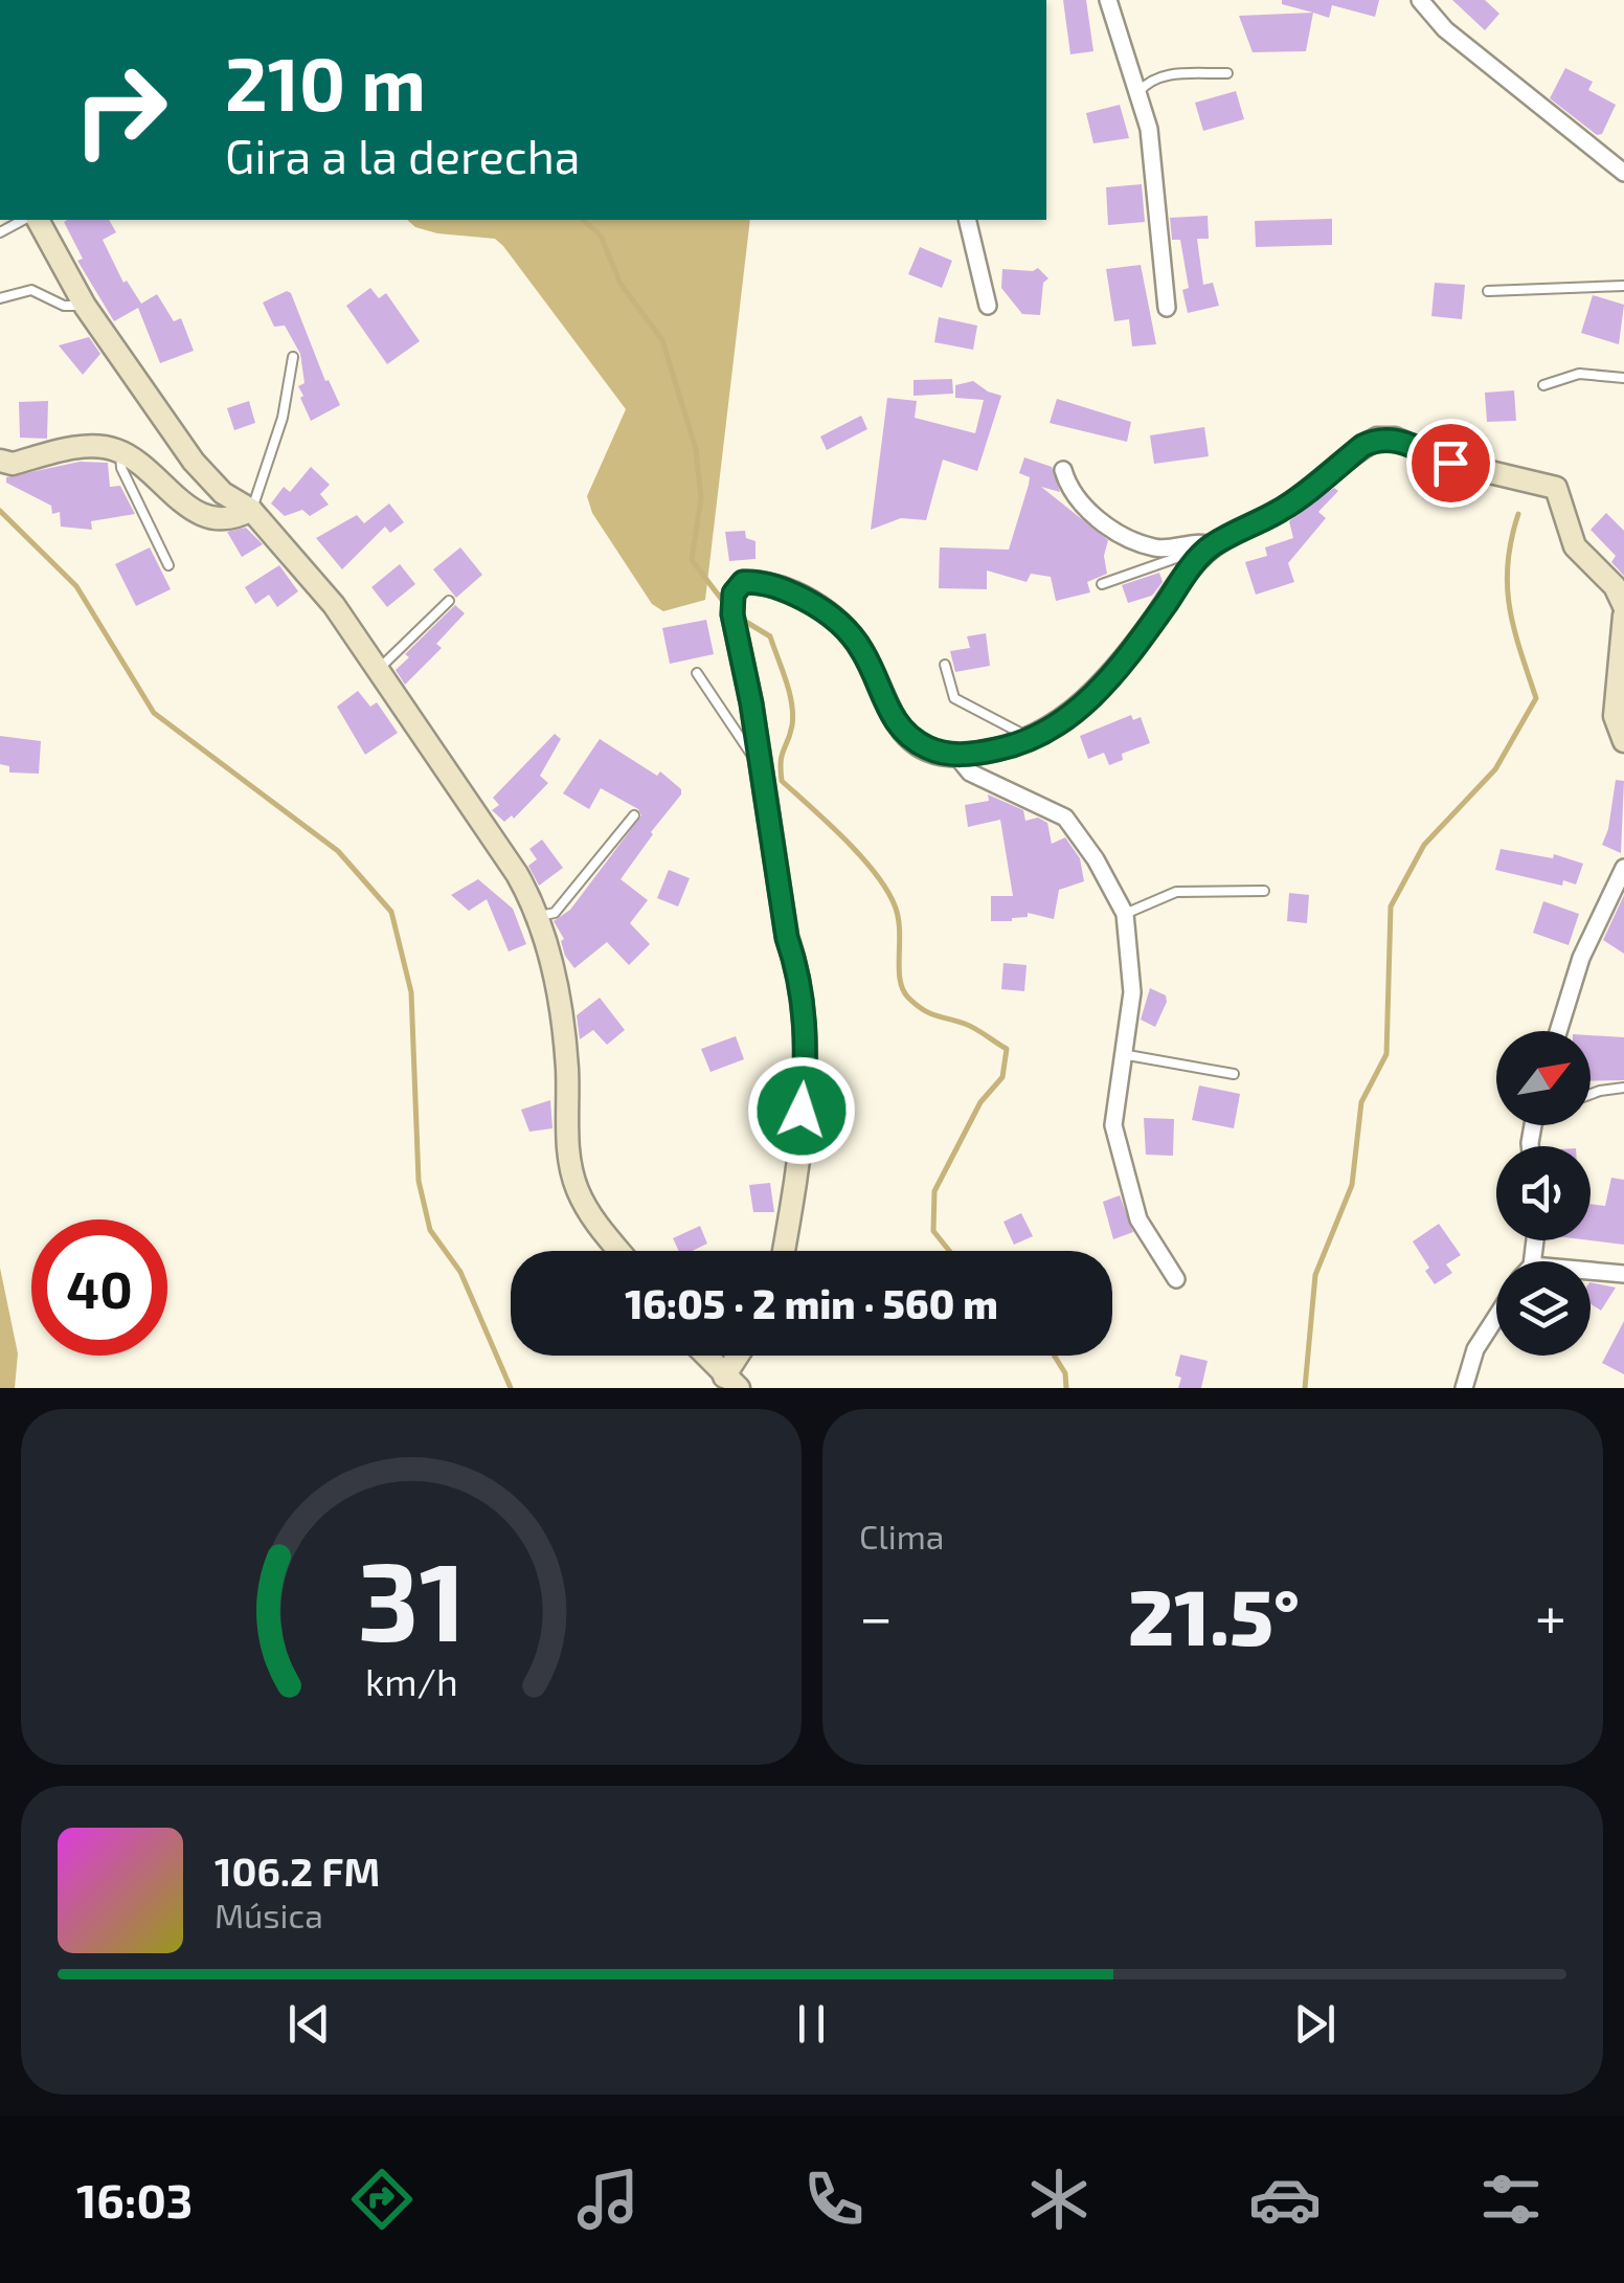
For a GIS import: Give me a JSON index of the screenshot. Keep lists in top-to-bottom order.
{
  "north": "top right",
  "page": {
    "turn": ["210 m", "Gira a la derecha"],
    "limit": "40",
    "trip": "16:05 · 2 min · 560 m",
    "tile": "Clima",
    "heat": ["−", "21.5°", "+"],
    "song": ["106.2 FM", "Música"],
    "tabs": "16:03",
    "gauge": ["31", "km/h"]
  }
}
